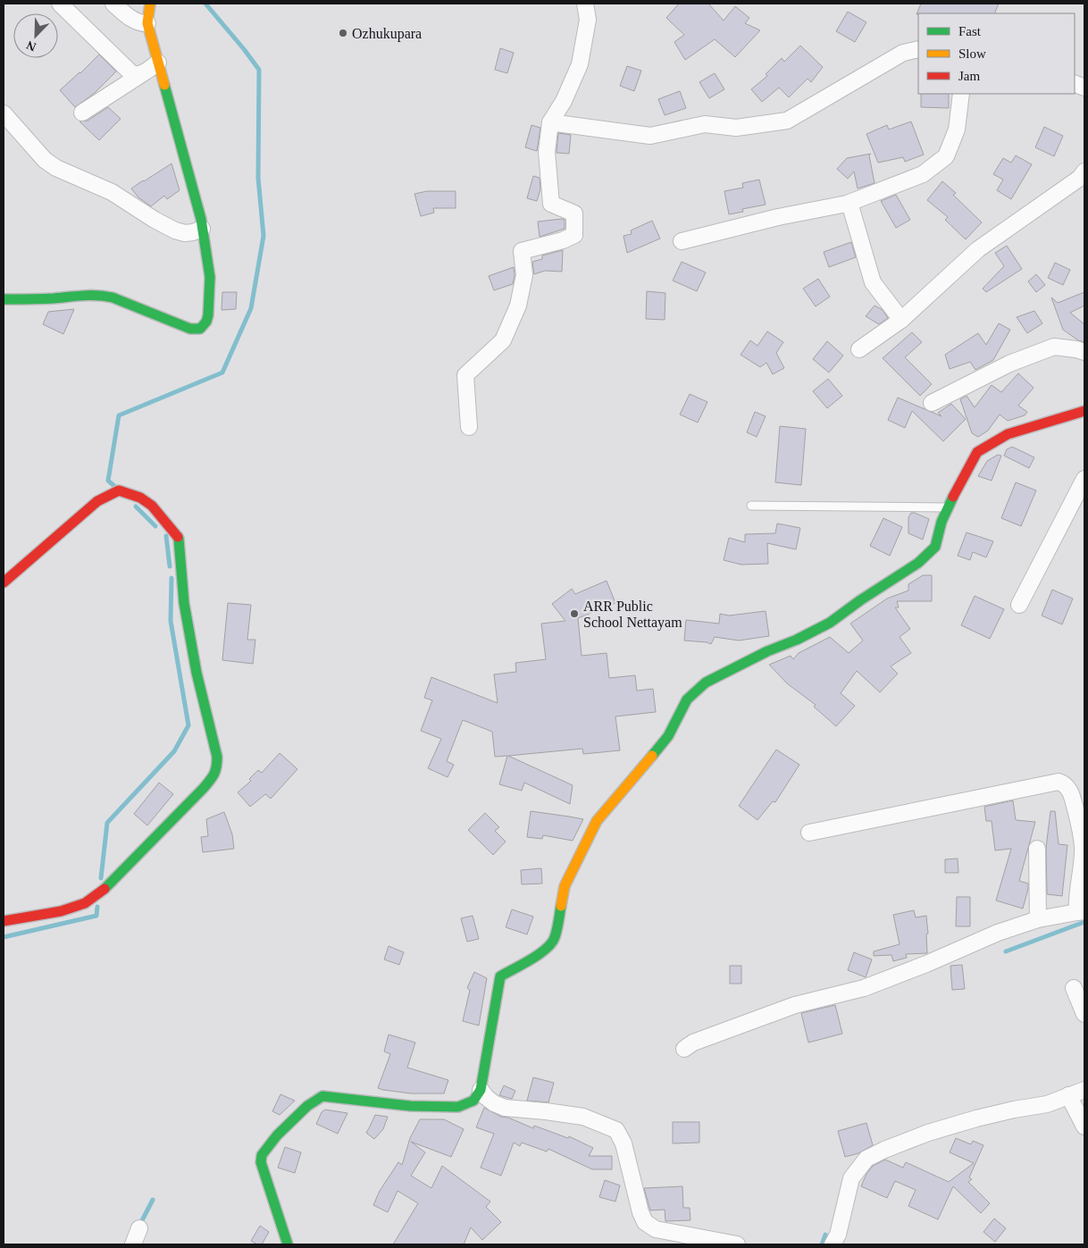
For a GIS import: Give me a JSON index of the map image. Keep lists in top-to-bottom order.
{
  "places": ["Ozhukupara", "ARR Public School Nettayam"],
  "legend": ["Fast", "Slow", "Jam"],
  "north": "bottom left"
}
